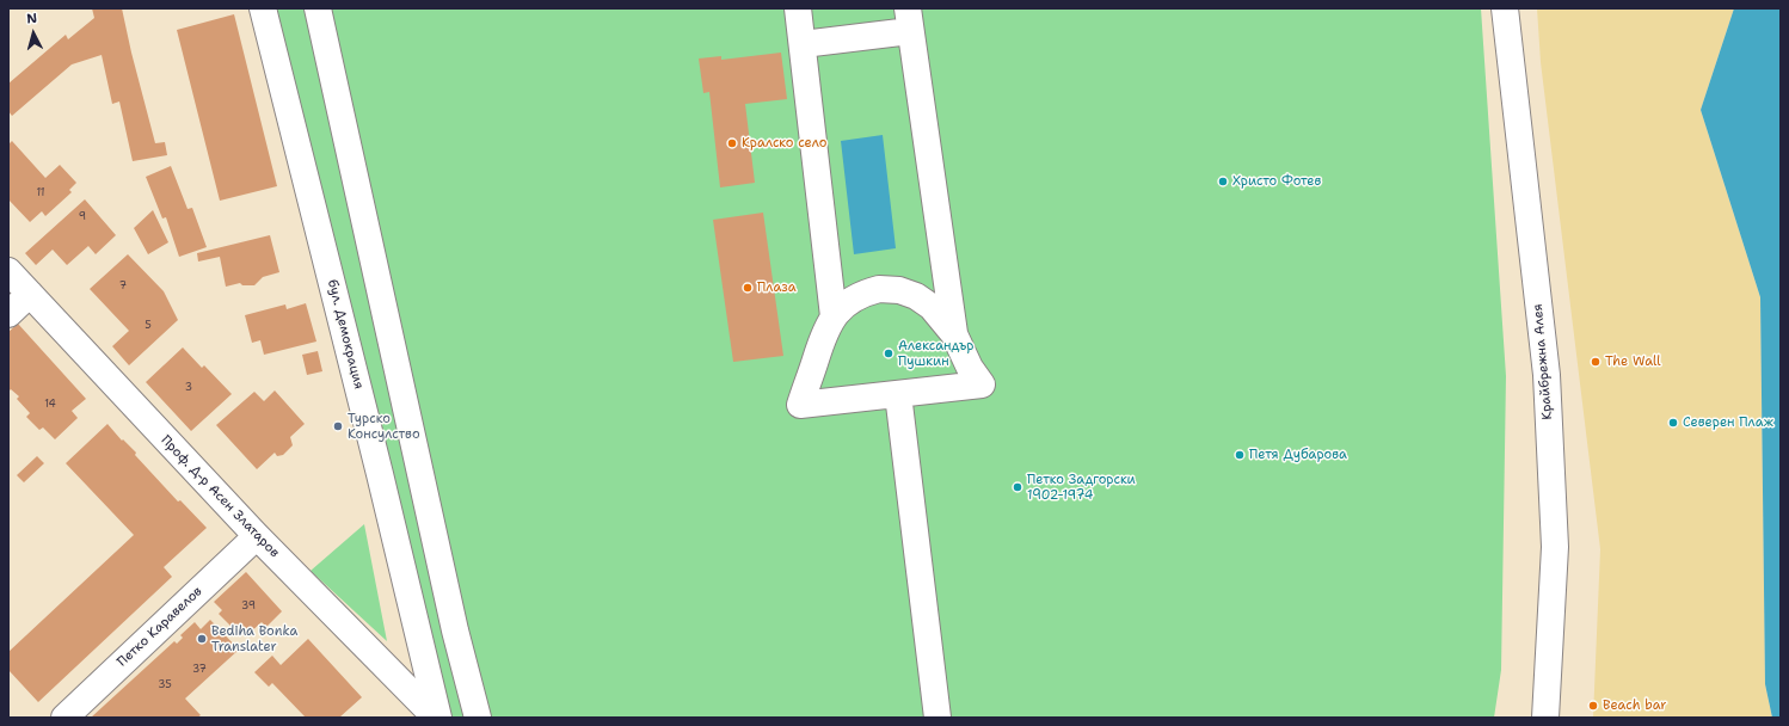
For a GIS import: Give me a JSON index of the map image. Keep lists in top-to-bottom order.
{
  "streets": {
    "street": [
      "бул. Демокрация",
      "Крайбрежна Алея",
      "Проф. Д-р Асен Златаров",
      "Петко Каравелов"
    ]
  },
  "crossings": [
    ["бул. Демокрация", "Проф. Д-р Асен Златаров"],
    ["Проф. Д-р Асен Златаров", "Петко Каравелов"]
  ],
  "places": [
    "Кралско село",
    "Христо Фотев",
    "Плаза",
    "Александър Пушкин",
    "The Wall",
    "Северен Плаж",
    "Турско Консулство",
    "Петя Дубарова",
    "Петко Задгорски 1902-1974",
    "Bediha Bonka Translater",
    "Beach bar"
  ],
  "house_numbers": [
    "11",
    "9",
    "7",
    "5",
    "3",
    "14",
    "39",
    "37",
    "35"
  ],
  "north": "top"
}
